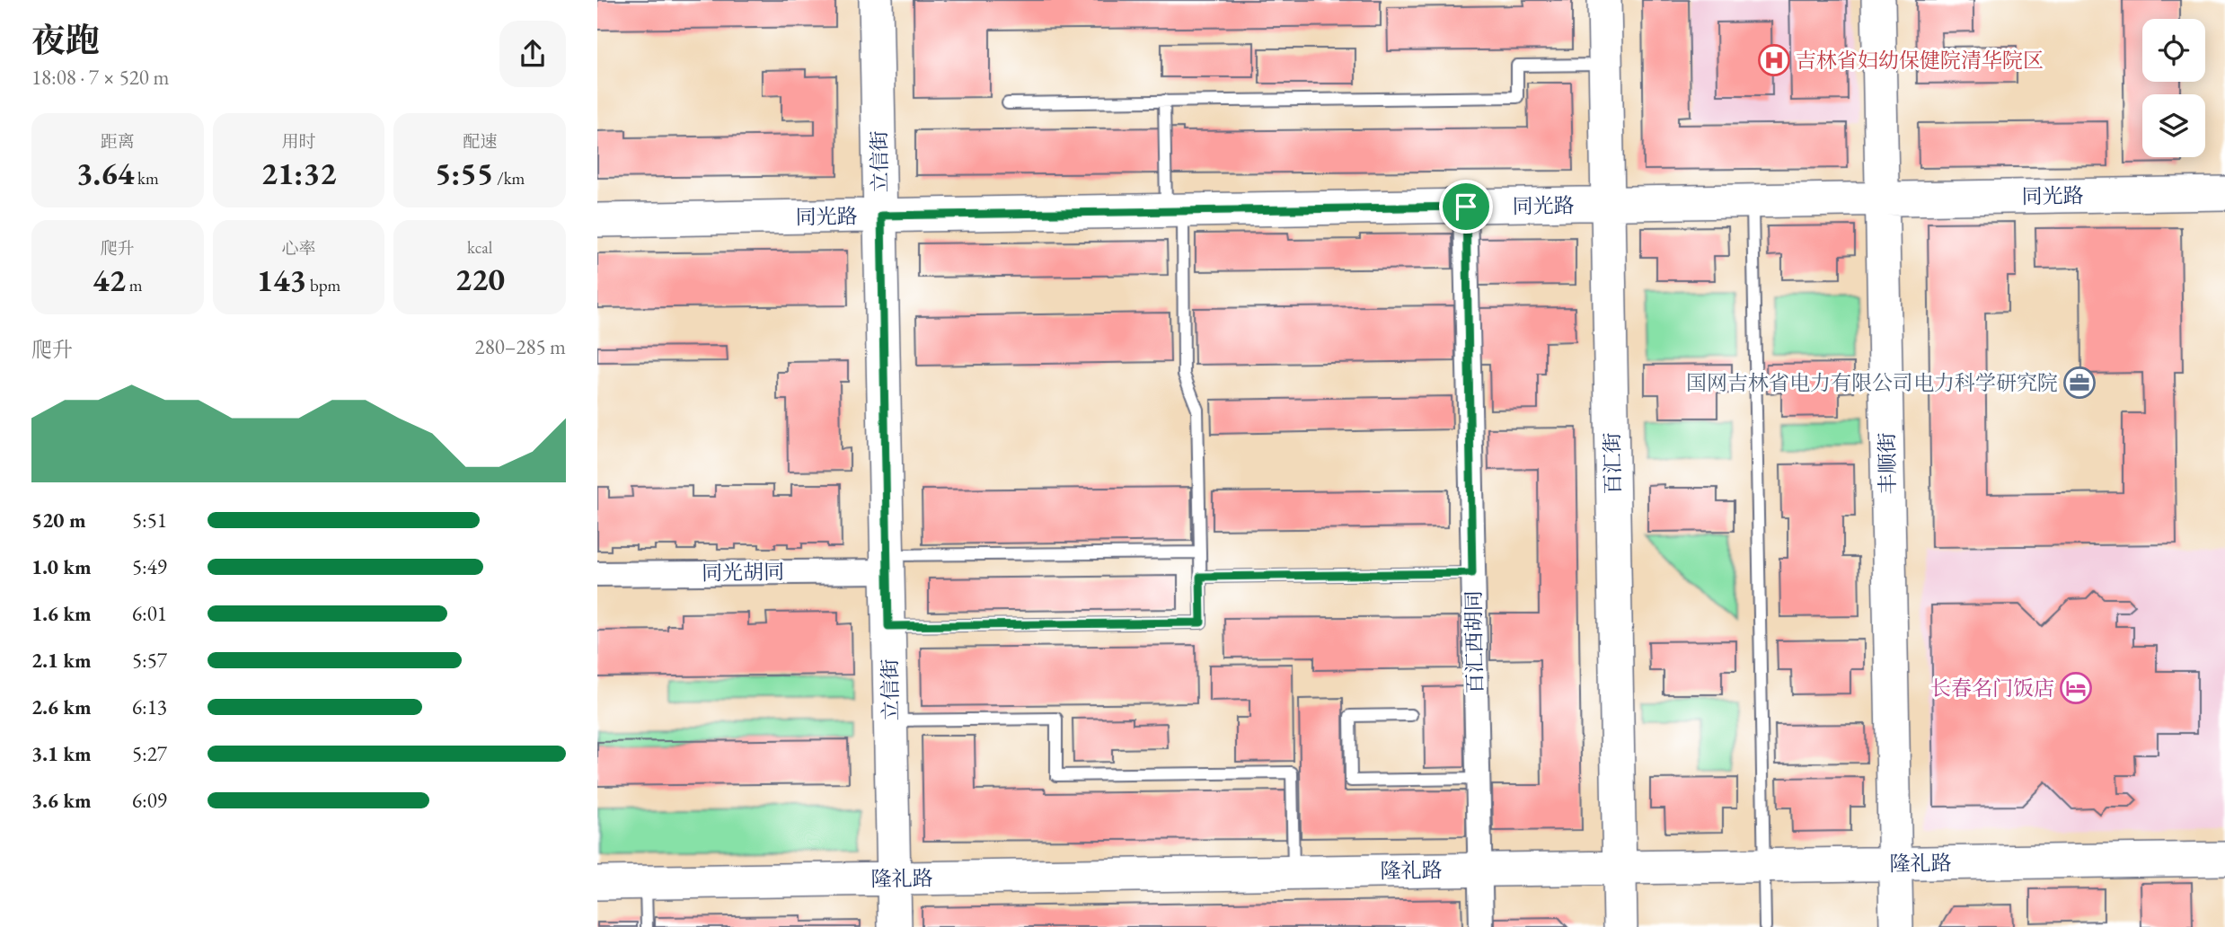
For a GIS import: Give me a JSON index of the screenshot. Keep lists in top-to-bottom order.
{
  "streets": {
    "street": [
      "立信街",
      "同光路",
      "百汇街",
      "丰顺街",
      "同光胡同",
      "百汇西胡同",
      "隆礼路"
    ]
  },
  "crossings": [
    ["立信街", "同光路"],
    ["立信街", "同光胡同"],
    ["立信街", "隆礼路"],
    ["同光路", "百汇街"],
    ["同光路", "丰顺街"],
    ["同光路", "百汇西胡同"],
    ["百汇街", "隆礼路"],
    ["丰顺街", "隆礼路"],
    ["百汇西胡同", "隆礼路"]
  ],
  "places": {
    "hospital": ["吉林省妇幼保健院清华院区"],
    "office": ["国网吉林省电力有限公司电力科学研究院"],
    "hotel": ["长春名门饭店"]
  },
  "page": {
    "heading": ["夜跑", "18:08 · 7 × 520 m"],
    "stats": [
      ["距离", "3.64 km"],
      ["用时", "21:32"],
      ["配速", "5:55 /km"],
      ["爬升", "42 m"],
      ["心率", "143 bpm"],
      ["kcal", "220"]
    ],
    "chart": ["爬升", "280–285 m"],
    "list": [
      {
        "name": "520 m",
        "note": "5:51"
      },
      {
        "name": "1.0 km",
        "note": "5:49"
      },
      {
        "name": "1.6 km",
        "note": "6:01"
      },
      {
        "name": "2.1 km",
        "note": "5:57"
      },
      {
        "name": "2.6 km",
        "note": "6:13"
      },
      {
        "name": "3.1 km",
        "note": "5:27"
      },
      {
        "name": "3.6 km",
        "note": "6:09"
      }
    ]
  }
}
